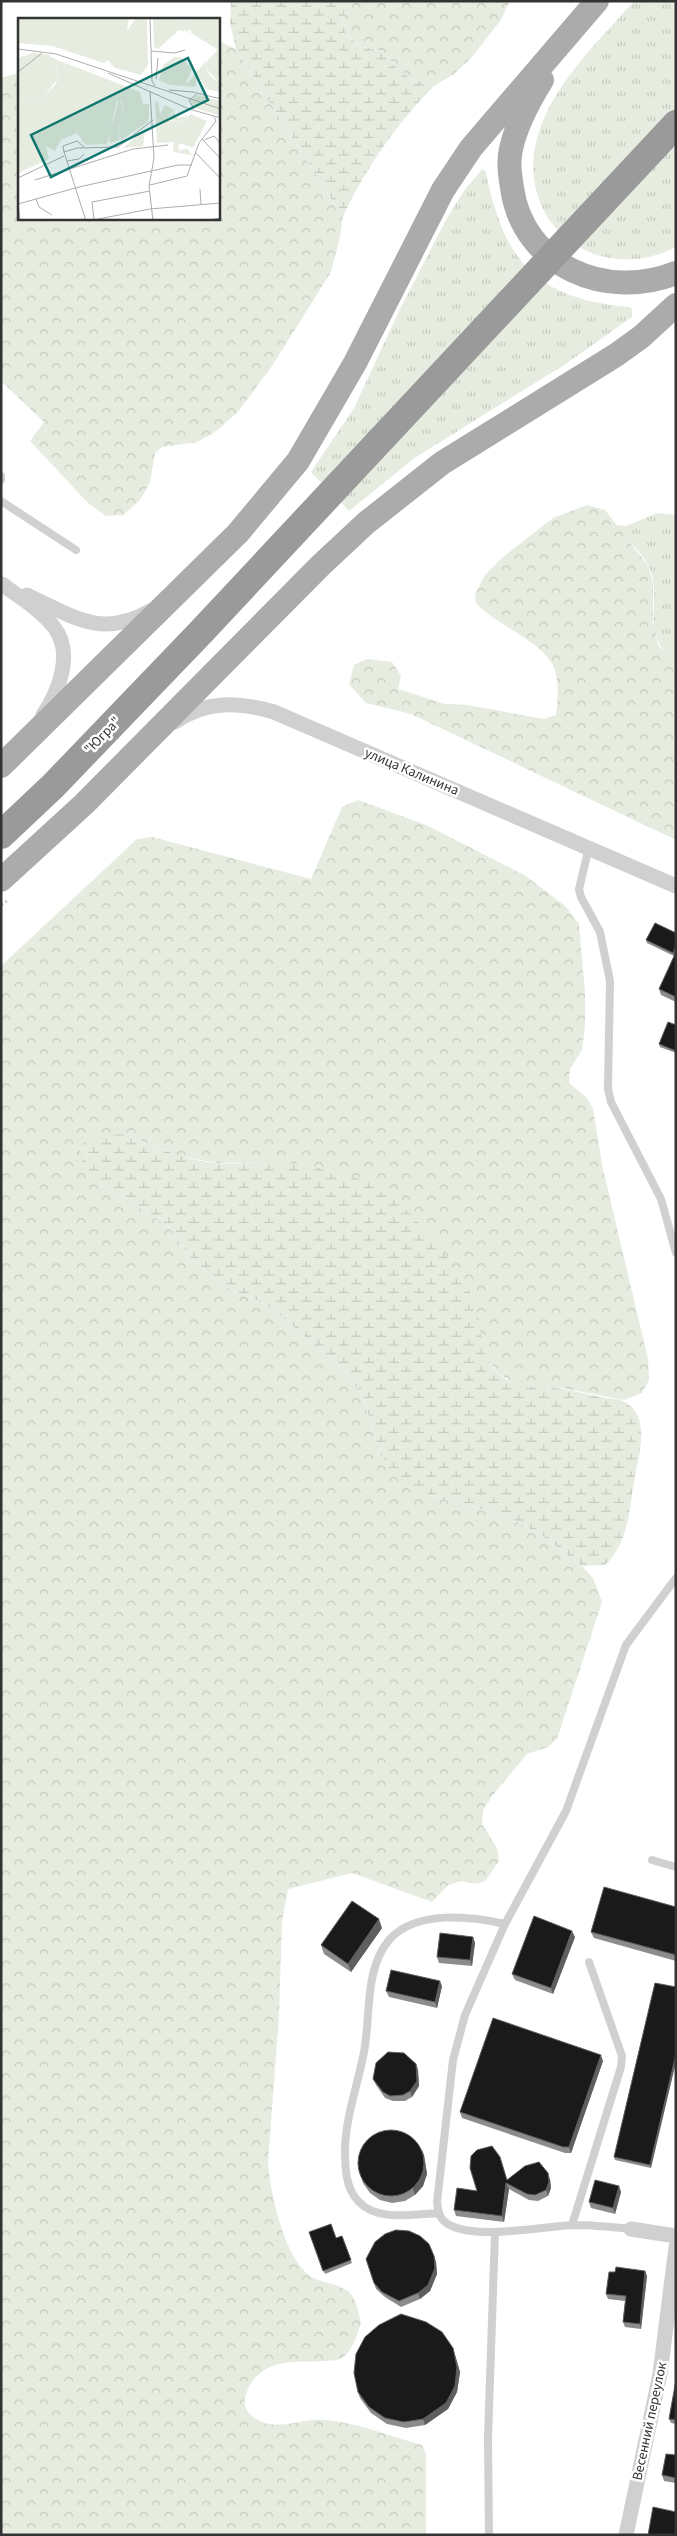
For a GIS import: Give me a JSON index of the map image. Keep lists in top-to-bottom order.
{
  "streets": {
    "highway": ["\"Югра\""],
    "street": ["улица Калинина", "Весенний переулок"]
  }
}
